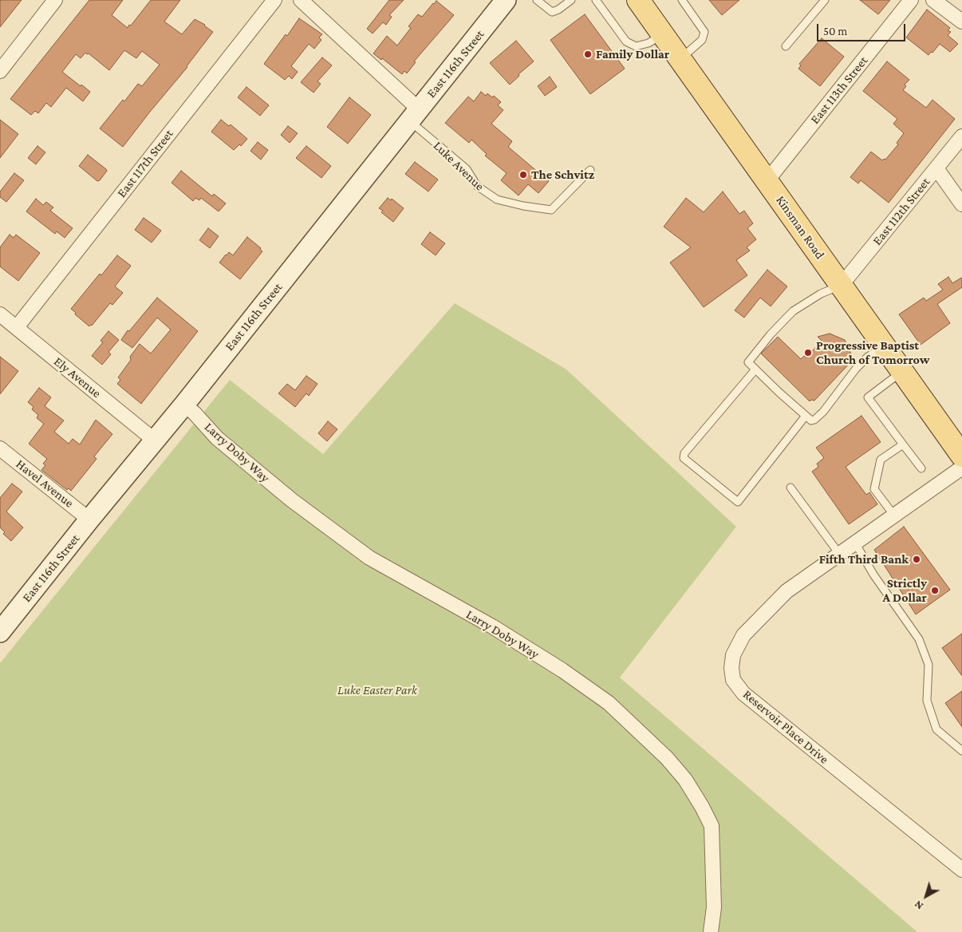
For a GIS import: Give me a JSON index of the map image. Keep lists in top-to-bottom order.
{
  "streets": {
    "main road": ["East 116th Street", "Kinsman Road"],
    "street": [
      "East 113th Street",
      "East 117th Street",
      "Luke Avenue",
      "East 112th Street",
      "Ely Avenue",
      "Larry Doby Way",
      "Havel Avenue",
      "Reservoir Place Drive"
    ]
  },
  "crossings": [
    ["East 116th Street", "Luke Avenue"],
    ["East 116th Street", "Ely Avenue"],
    ["East 116th Street", "Larry Doby Way"],
    ["East 116th Street", "Havel Avenue"],
    ["East 113th Street", "Kinsman Road"],
    ["East 117th Street", "Ely Avenue"],
    ["East 112th Street", "Kinsman Road"]
  ],
  "parks": ["Luke Easter Park"],
  "places": [
    "Family Dollar",
    "The Schvitz",
    "Progressive Baptist Church of Tomorrow",
    "Fifth Third Bank",
    "Strictly A Dollar"
  ],
  "scale_bar": "50 m",
  "north": "bottom left"
}
